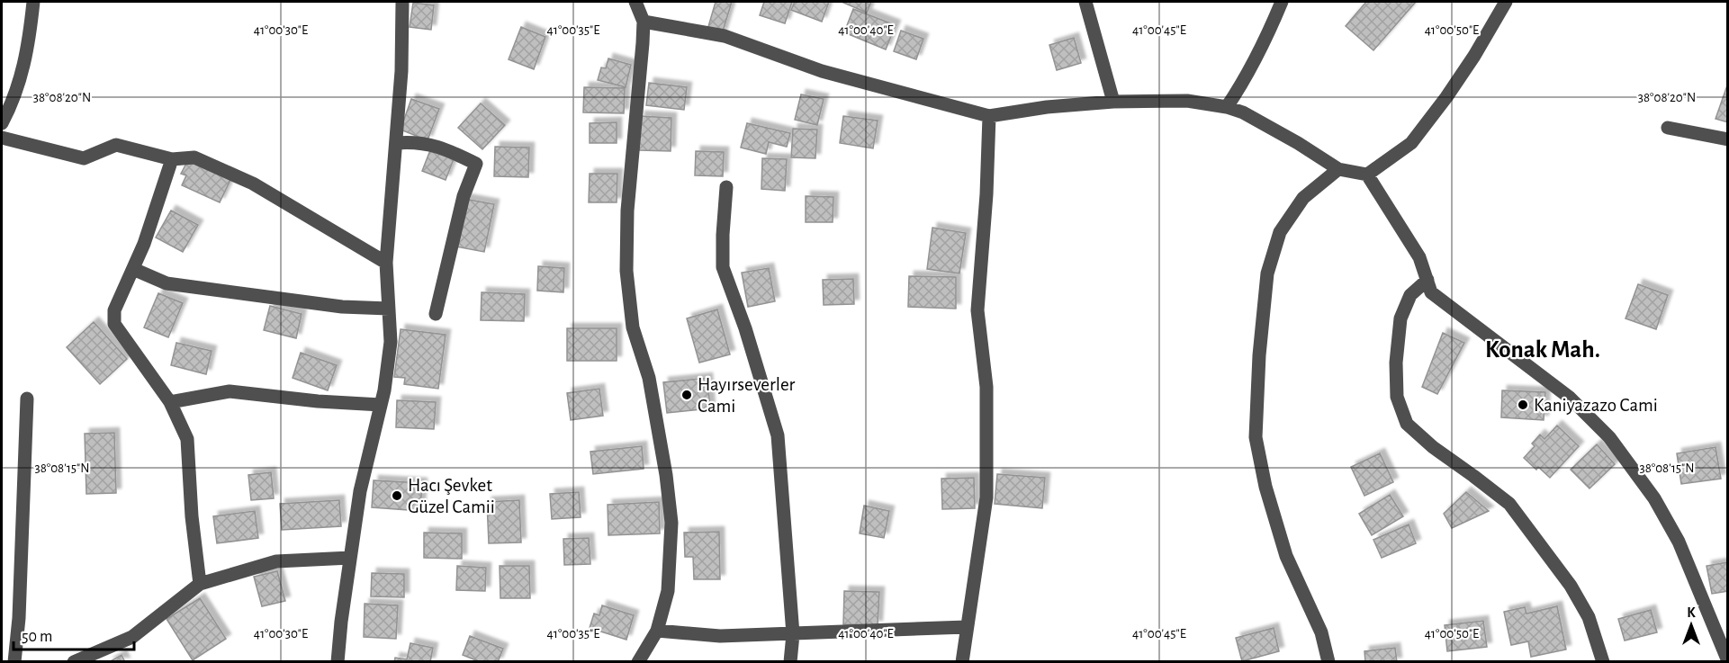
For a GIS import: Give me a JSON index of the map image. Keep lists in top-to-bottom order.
{
  "districts": ["Konak Mah."],
  "places": ["Hayırseverler Cami", "Kaniyazazo Cami", "Hacı Şevket Güzel Camii"],
  "scale_bar": "50 m",
  "north": "top",
  "coordinates": [
    "41°00'30\"E",
    "41°00'35\"E",
    "41°00'40\"E",
    "41°00'45\"E",
    "41°00'50\"E",
    "38°08'20\"N",
    "38°08'15\"N"
  ]
}
